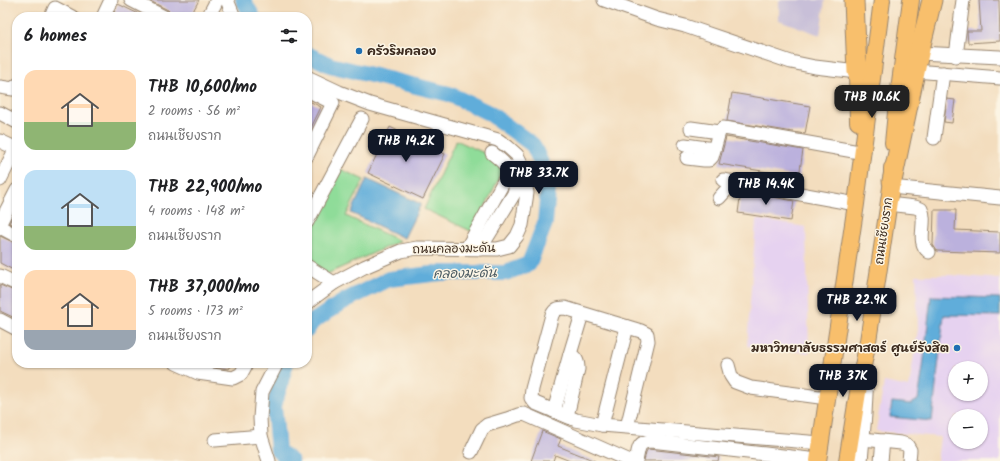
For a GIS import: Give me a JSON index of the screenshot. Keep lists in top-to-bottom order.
{
  "streets": {
    "main road": ["ถนนเชียงราก"],
    "street": ["ถนนคลองมะดัน"]
  },
  "water": ["คลองมะดัน"],
  "places": ["ครัวริมคลอง", "มหาวิทยาลัยธรรมศาสตร์ ศูนย์รังสิต"],
  "page": {
    "heading": "6 homes",
    "list": [
      {
        "name": "THB 10,600/mo",
        "note": "2 rooms · 56 m² · ถนนเชียงราก"
      },
      {
        "name": "THB 22,900/mo",
        "note": "4 rooms · 148 m² · ถนนเชียงราก"
      },
      {
        "name": "THB 37,000/mo",
        "note": "5 rooms · 173 m² · ถนนเชียงราก"
      }
    ],
    "price": [
      "THB 10.6K",
      "THB 14.2K",
      "THB 33.7K",
      "THB 14.4K",
      "THB 22.9K",
      "THB 37K"
    ],
    "map_buttons": ["+", "−"]
  }
}
